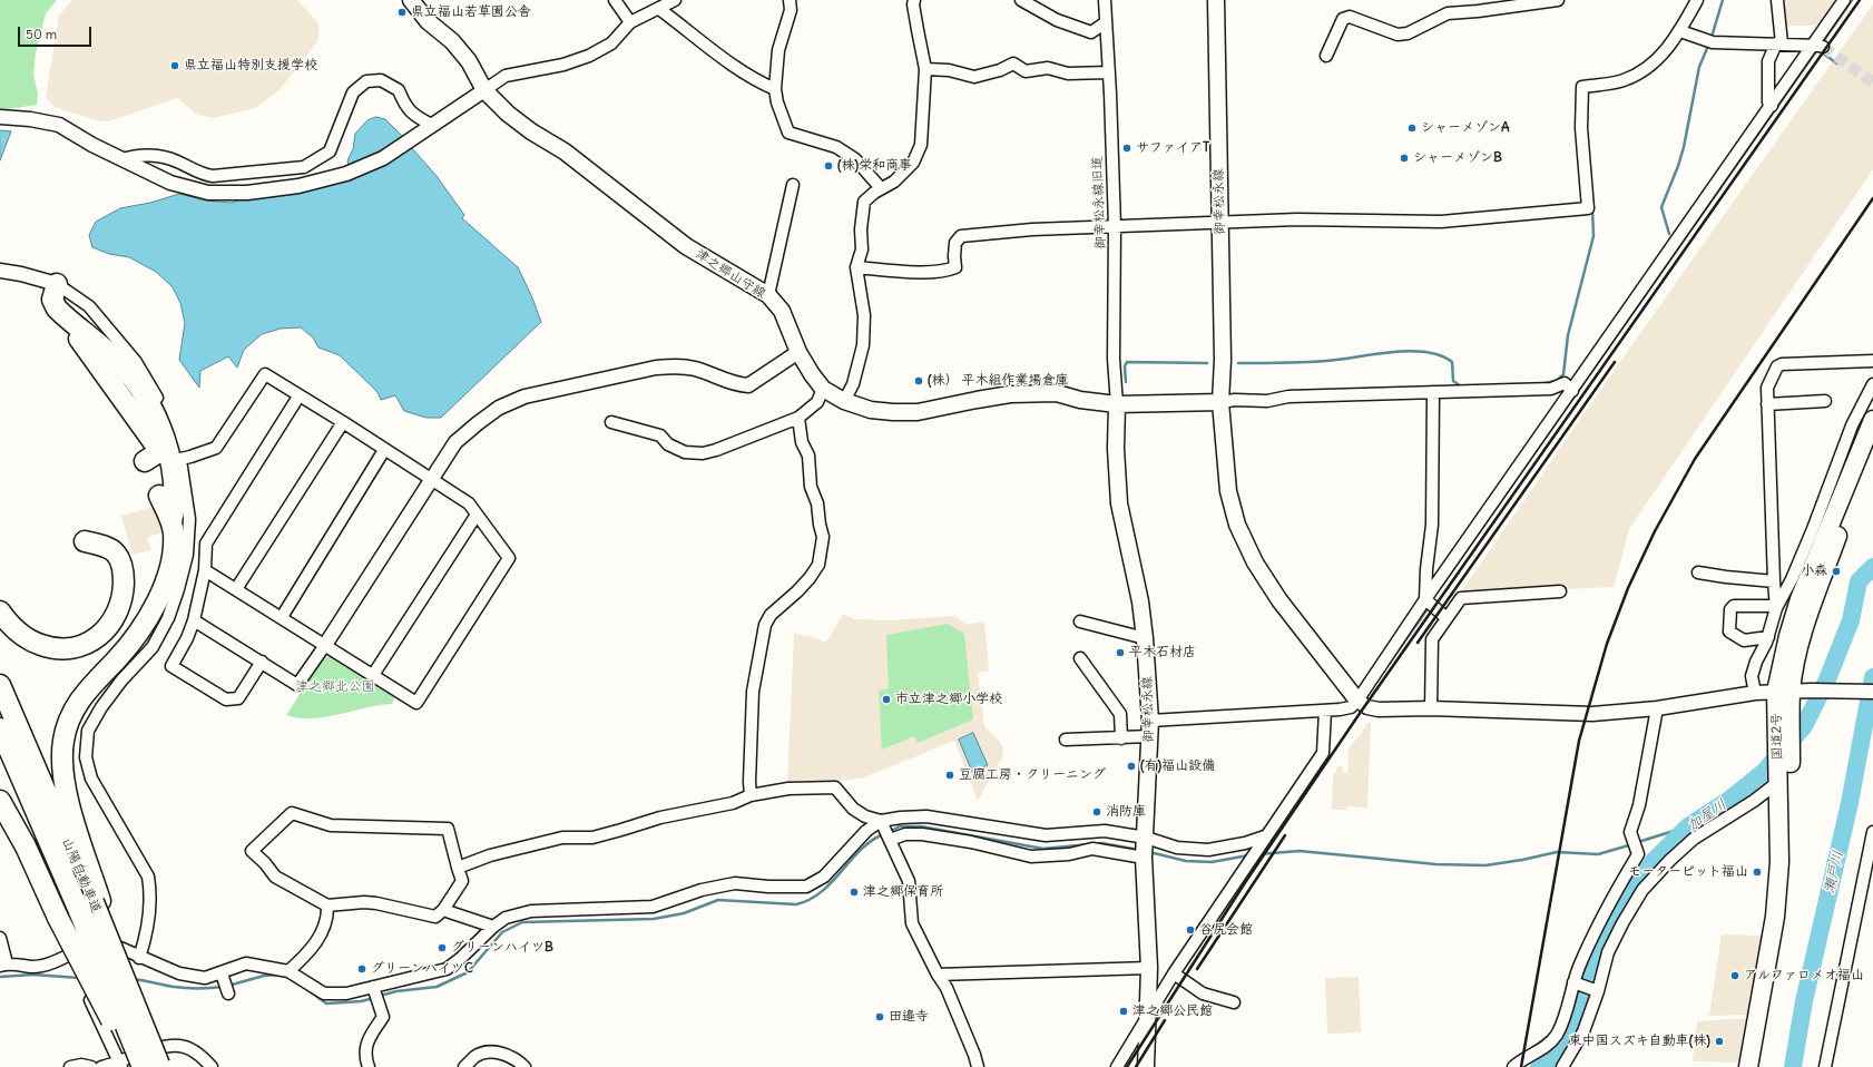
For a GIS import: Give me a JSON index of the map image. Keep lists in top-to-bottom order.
{
  "streets": {
    "highway": ["国道2号", "山陽自動車道"],
    "main road": ["御幸松永線", "津之郷山守線"],
    "street": ["御幸松永線旧道"]
  },
  "crossings": [
    ["御幸松永線", "御幸松永線旧道"],
    ["御幸松永線", "津之郷山守線"],
    ["御幸松永線旧道", "津之郷山守線"]
  ],
  "water": ["加屋川", "瀬戸川"],
  "parks": ["津之郷北公園"],
  "places": [
    "県立福山若草園公舎",
    "県立福山特別支援学校",
    "シャーメゾンA",
    "サファイアT",
    "シャーメゾンB",
    "(株)栄和商事",
    "(株） 平木組作業場倉庫",
    "小森",
    "平木石材店",
    "市立津之郷小学校",
    "(有)福山設備",
    "豆腐工房・クリーニング",
    "消防庫",
    "モーターピット福山",
    "津之郷保育所",
    "谷尻会館",
    "グリーンハイツB",
    "グリーンハイツC",
    "アルファロメオ福山",
    "津之郷公民館",
    "田邉寺",
    "東中国スズキ自動車(株)"
  ],
  "scale_bar": "50 m"
}
